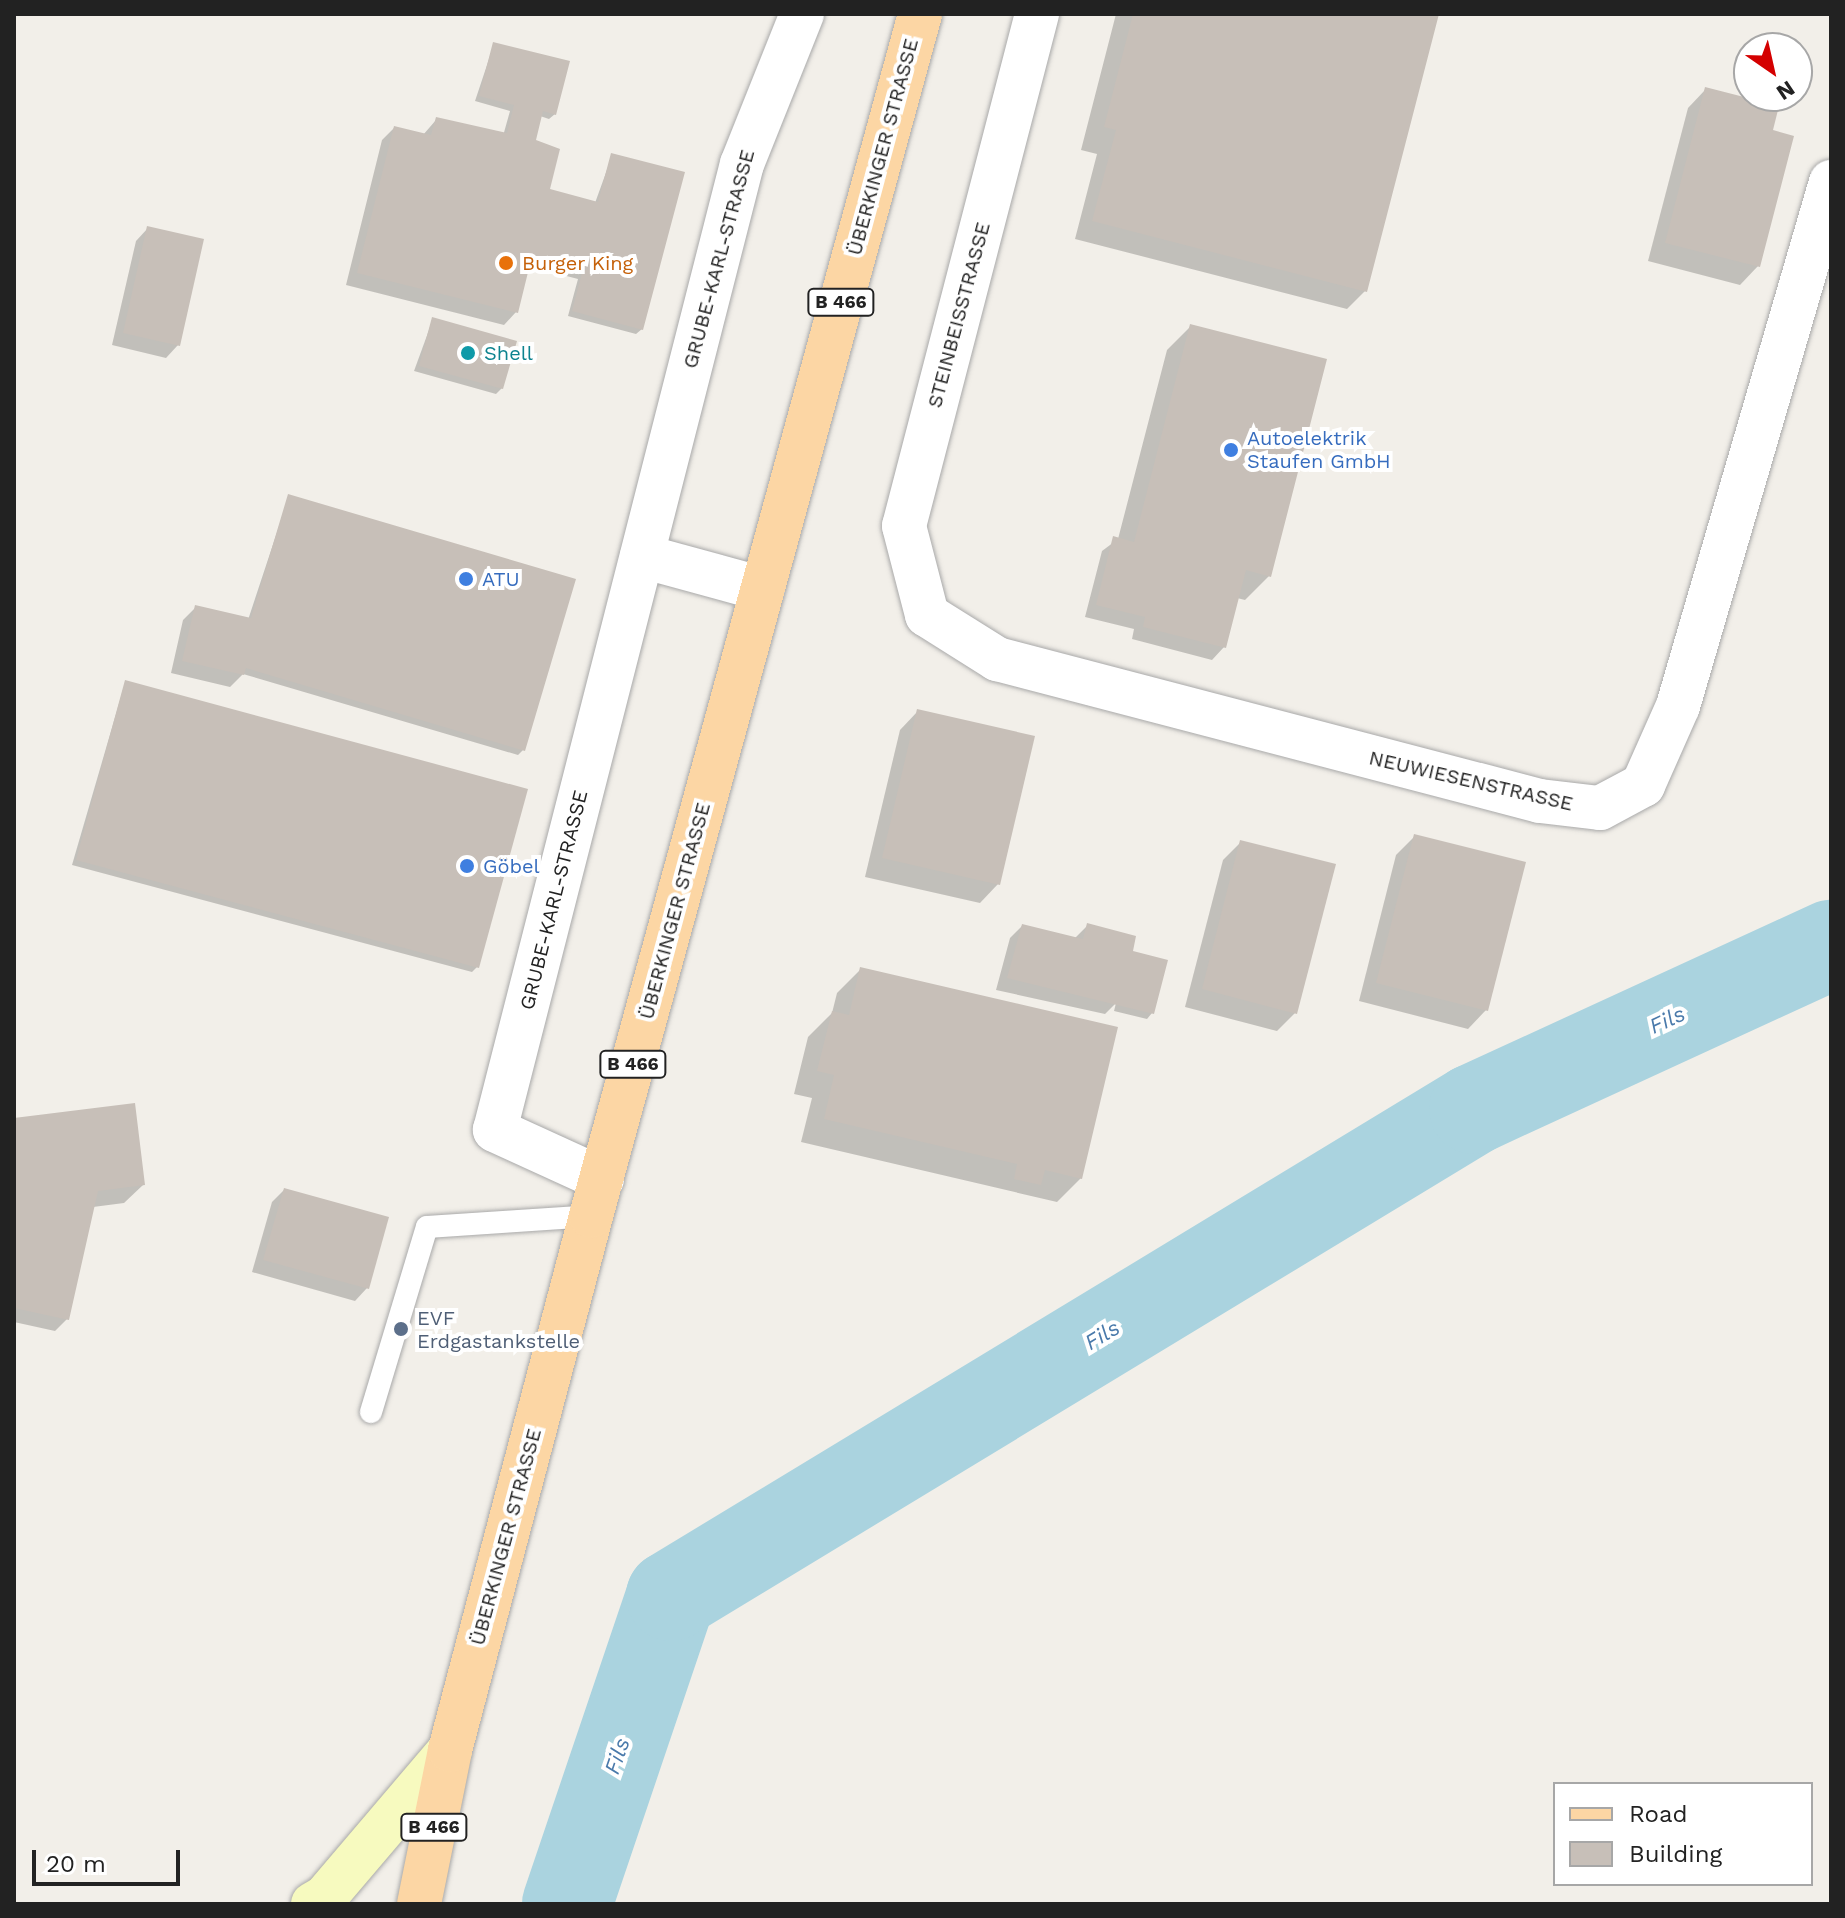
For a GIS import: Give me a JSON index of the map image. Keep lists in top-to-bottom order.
{
  "streets": {
    "main road": ["ÜBERKINGER STRASSE", "B 466"],
    "street": ["GRUBE-KARL-STRASSE", "STEINBEISSTRASSE", "NEUWIESENSTRASSE"]
  },
  "crossings": [
    ["ÜBERKINGER STRASSE", "GRUBE-KARL-STRASSE"],
    ["STEINBEISSTRASSE", "NEUWIESENSTRASSE"]
  ],
  "water": ["Fils"],
  "places": [
    "Burger King",
    "Shell",
    "Autoelektrik Staufen GmbH",
    "ATU",
    "Göbel",
    "EVF Erdgastankstelle"
  ],
  "legend": ["Road", "Building"],
  "scale_bar": "20 m",
  "north": "bottom right"
}
